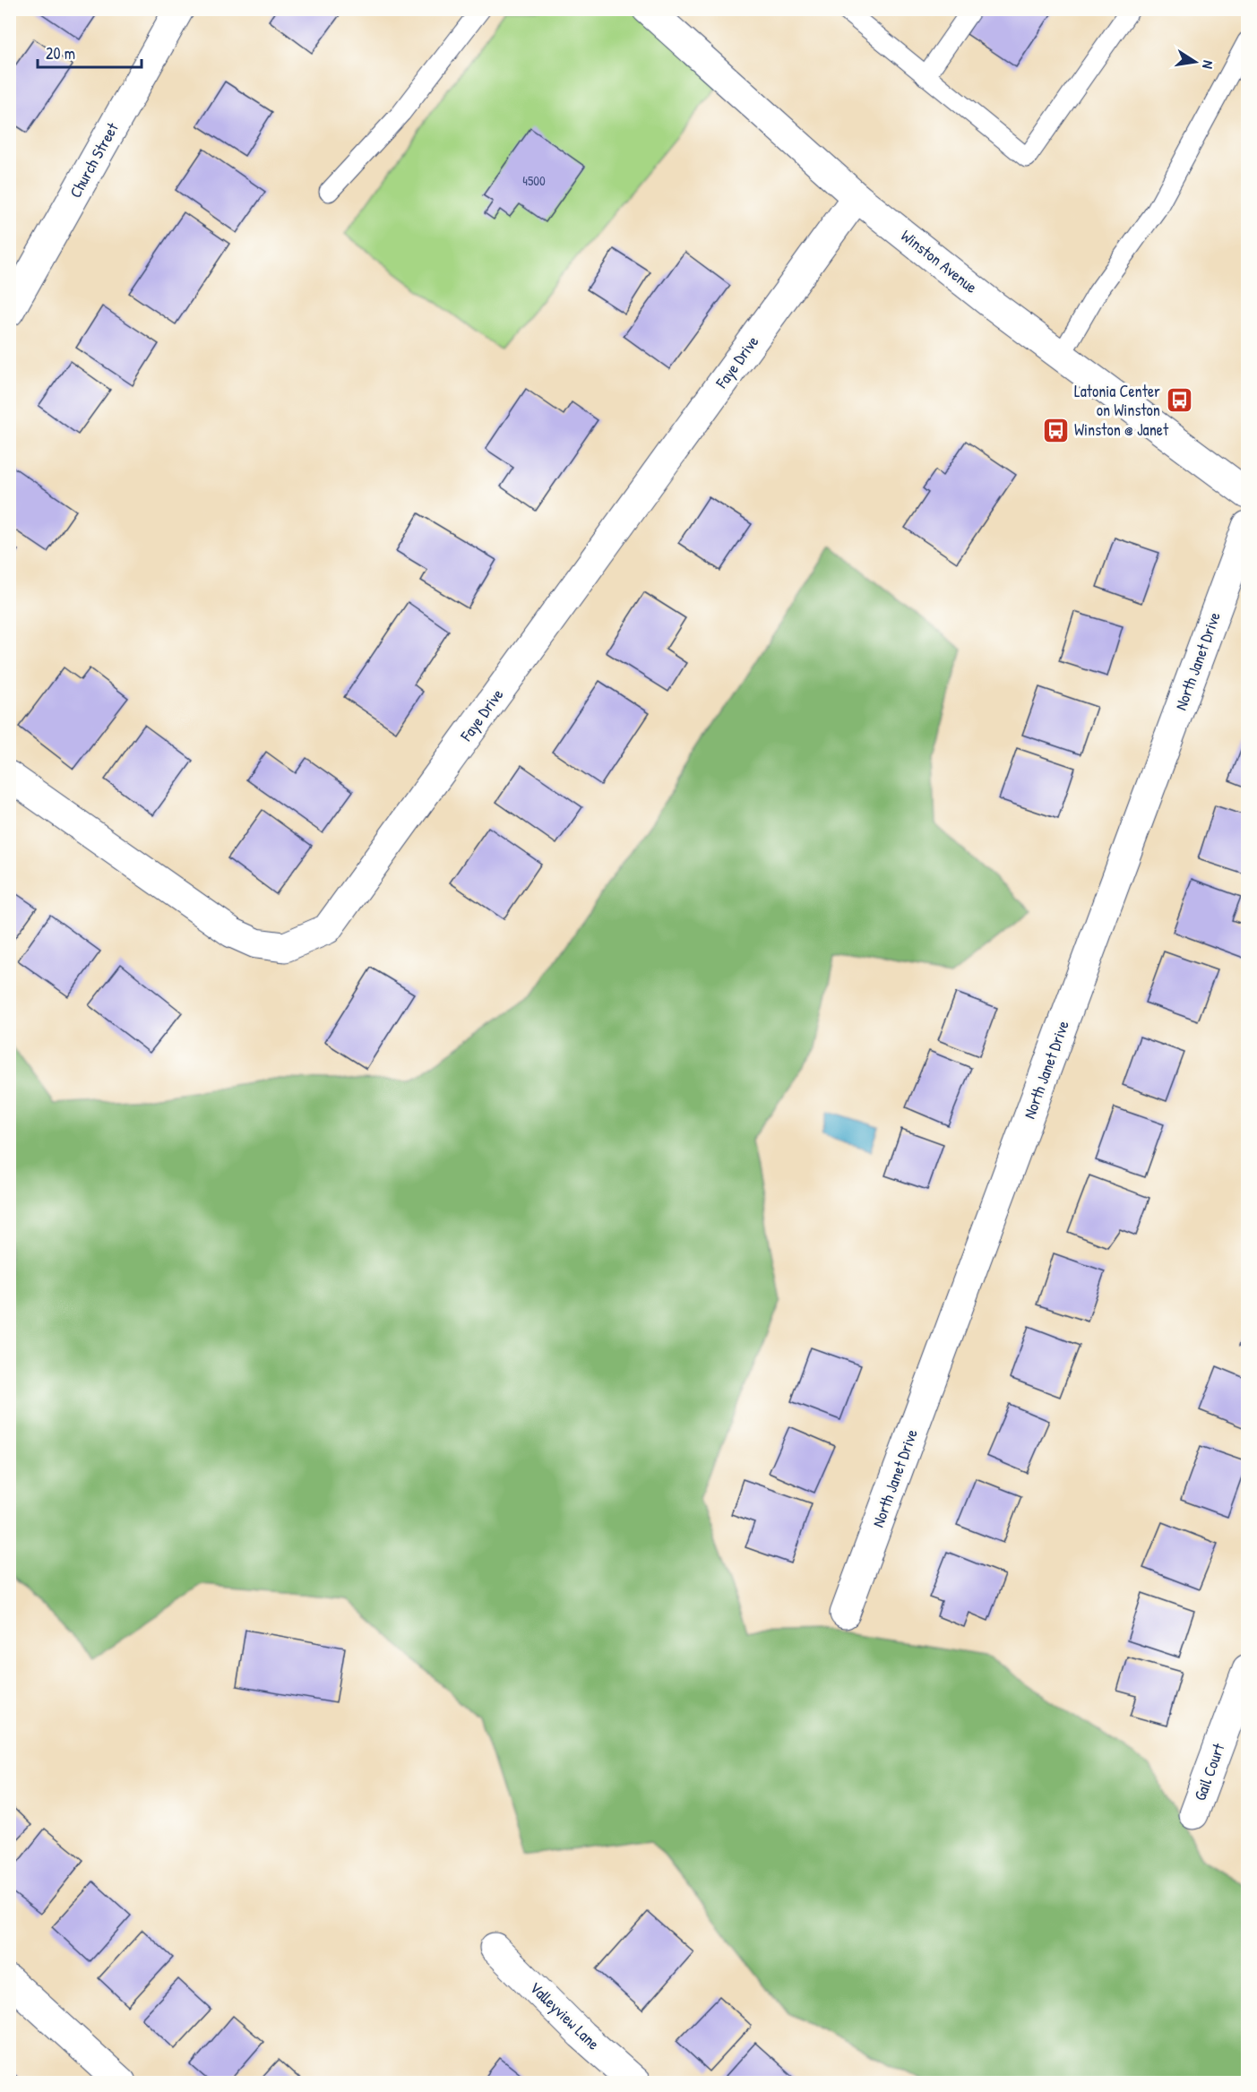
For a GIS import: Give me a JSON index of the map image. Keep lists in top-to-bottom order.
{
  "streets": {
    "street": [
      "Church Street",
      "Winston Avenue",
      "Faye Drive",
      "North Janet Drive",
      "Gail Court",
      "Valleyview Lane"
    ]
  },
  "crossings": [
    ["Winston Avenue", "Faye Drive"]
  ],
  "places": {
    "bus stop": ["Latonia Center on Winston", "Winston @ Janet"]
  },
  "house_numbers": ["4500"],
  "scale_bar": "20 m",
  "north": "right"
}
